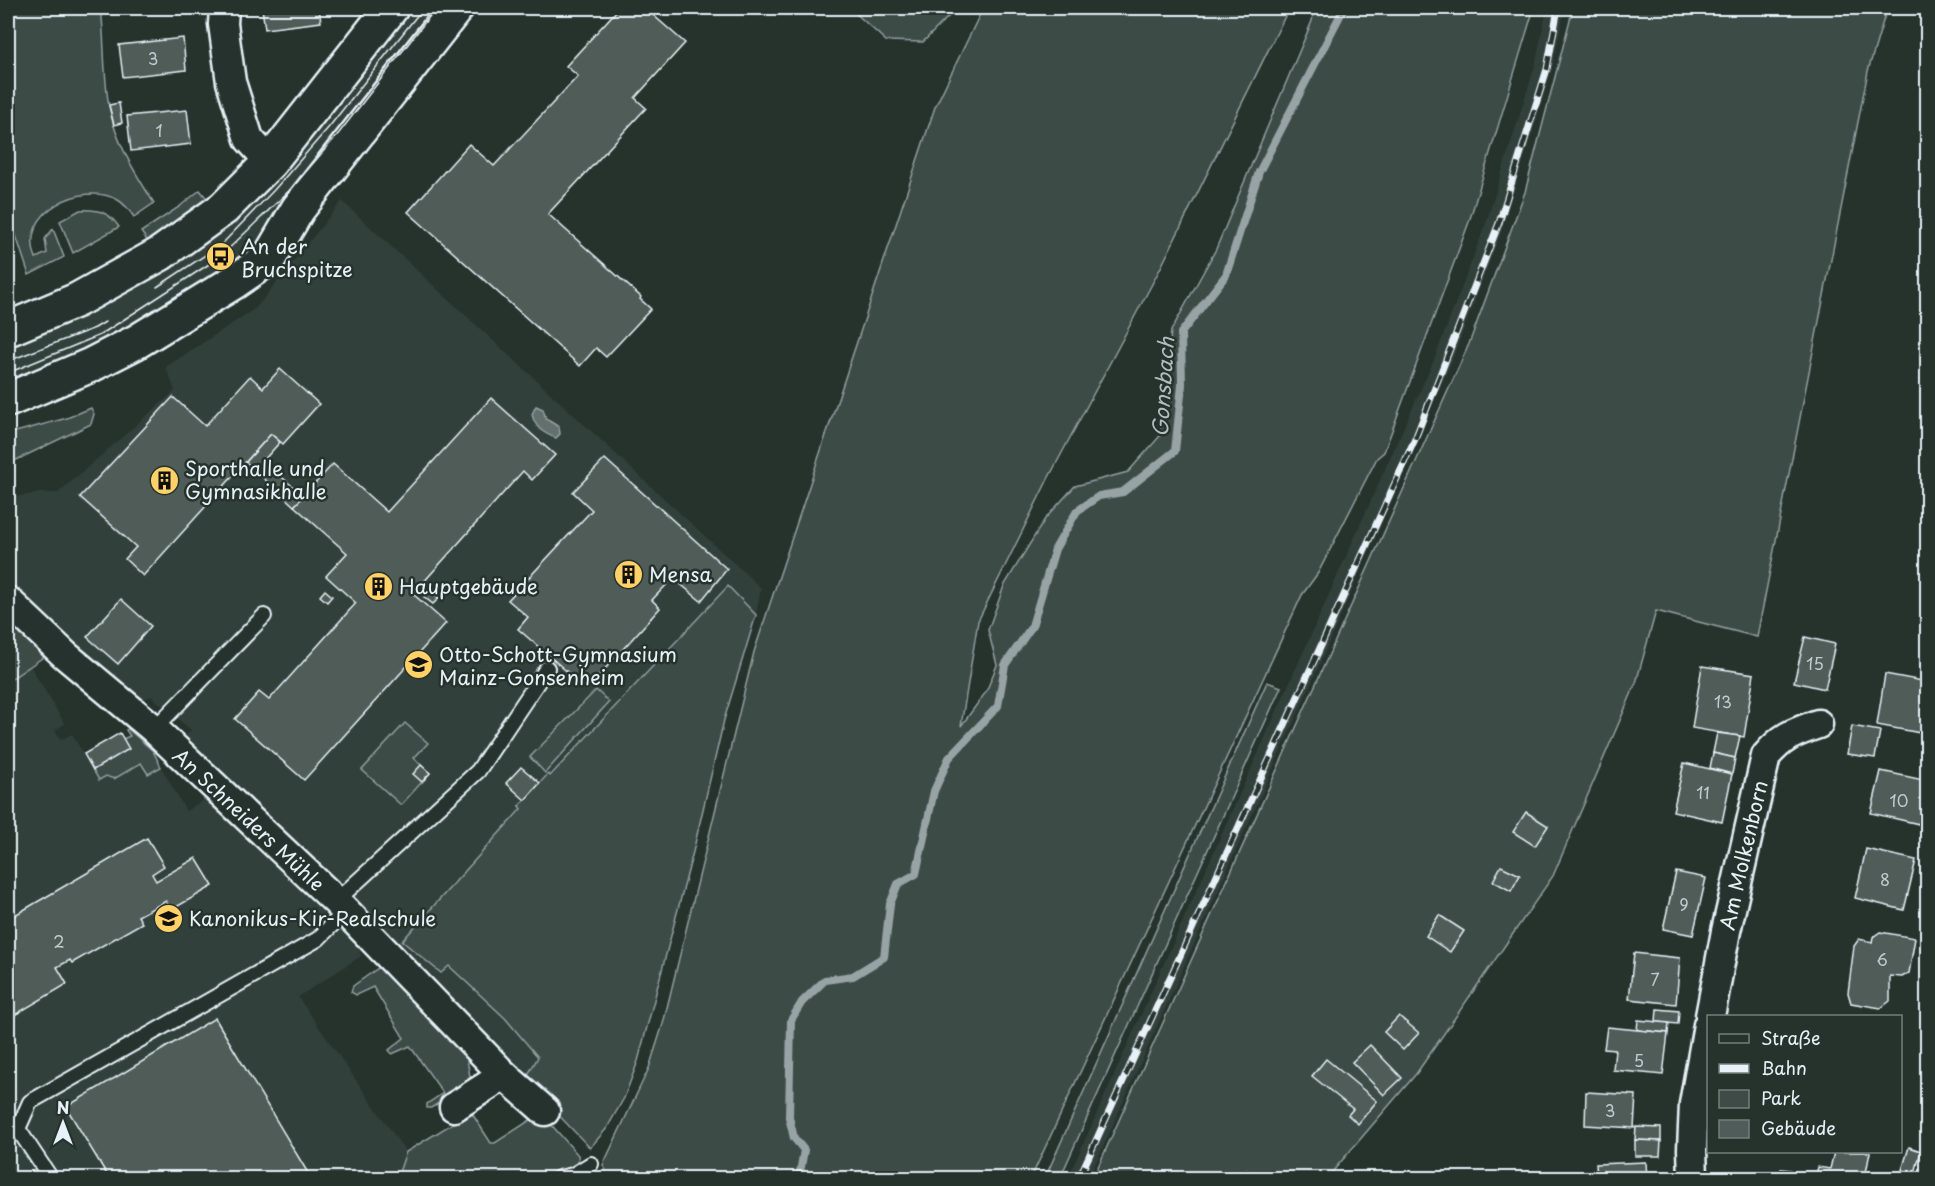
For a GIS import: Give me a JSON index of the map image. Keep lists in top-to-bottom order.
{
  "streets": {
    "street": ["An Schneiders Mühle", "Am Molkenborn"]
  },
  "water": ["Gonsbach"],
  "places": {
    "bus stop": ["An der Bruchspitze"],
    "building": ["Sporthalle und Gymnasikhalle", "Mensa", "Hauptgebäude"],
    "school or university": ["Otto-Schott-Gymnasium Mainz-Gonsenheim", "Kanonikus-Kir-Realschule"]
  },
  "house_numbers": [
    "3",
    "1",
    "15",
    "13",
    "11",
    "10",
    "8",
    "9",
    "2",
    "6",
    "7",
    "5",
    "3"
  ],
  "legend": [
    "Straße",
    "Bahn",
    "Park",
    "Gebäude"
  ],
  "north": "top"
}
